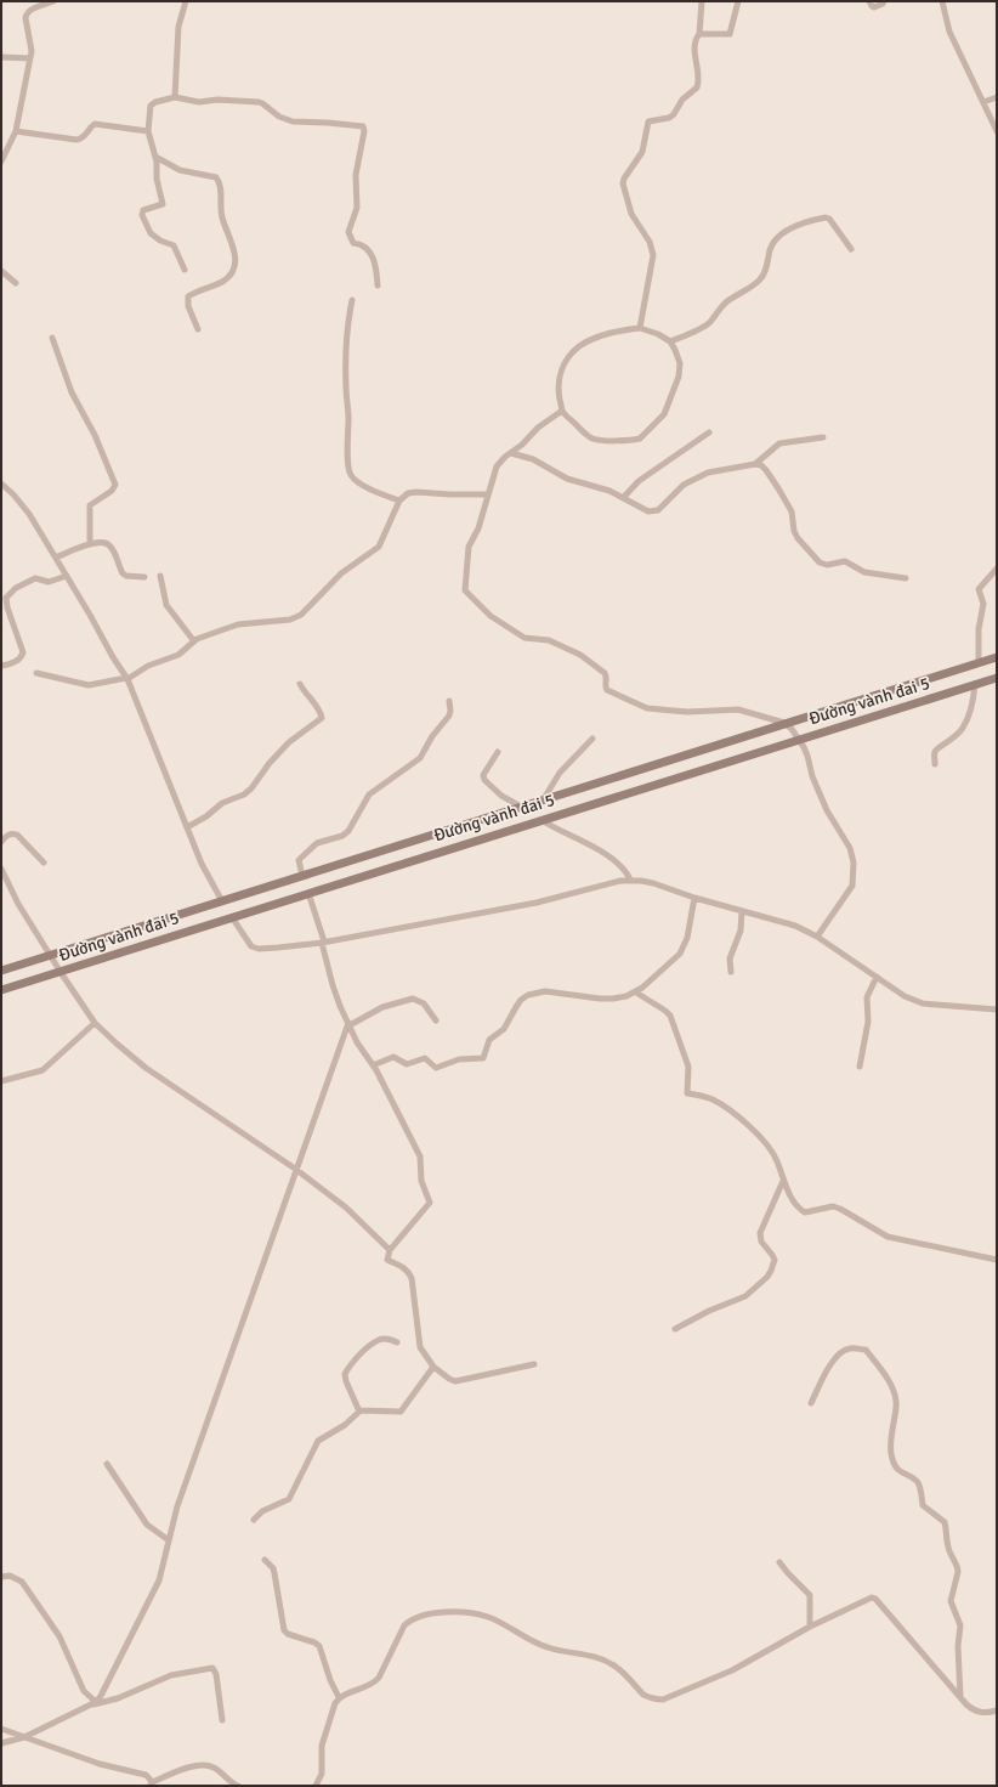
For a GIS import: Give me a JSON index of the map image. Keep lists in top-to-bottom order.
{
  "streets": {
    "main road": ["Đường vành đai 5"]
  }
}
